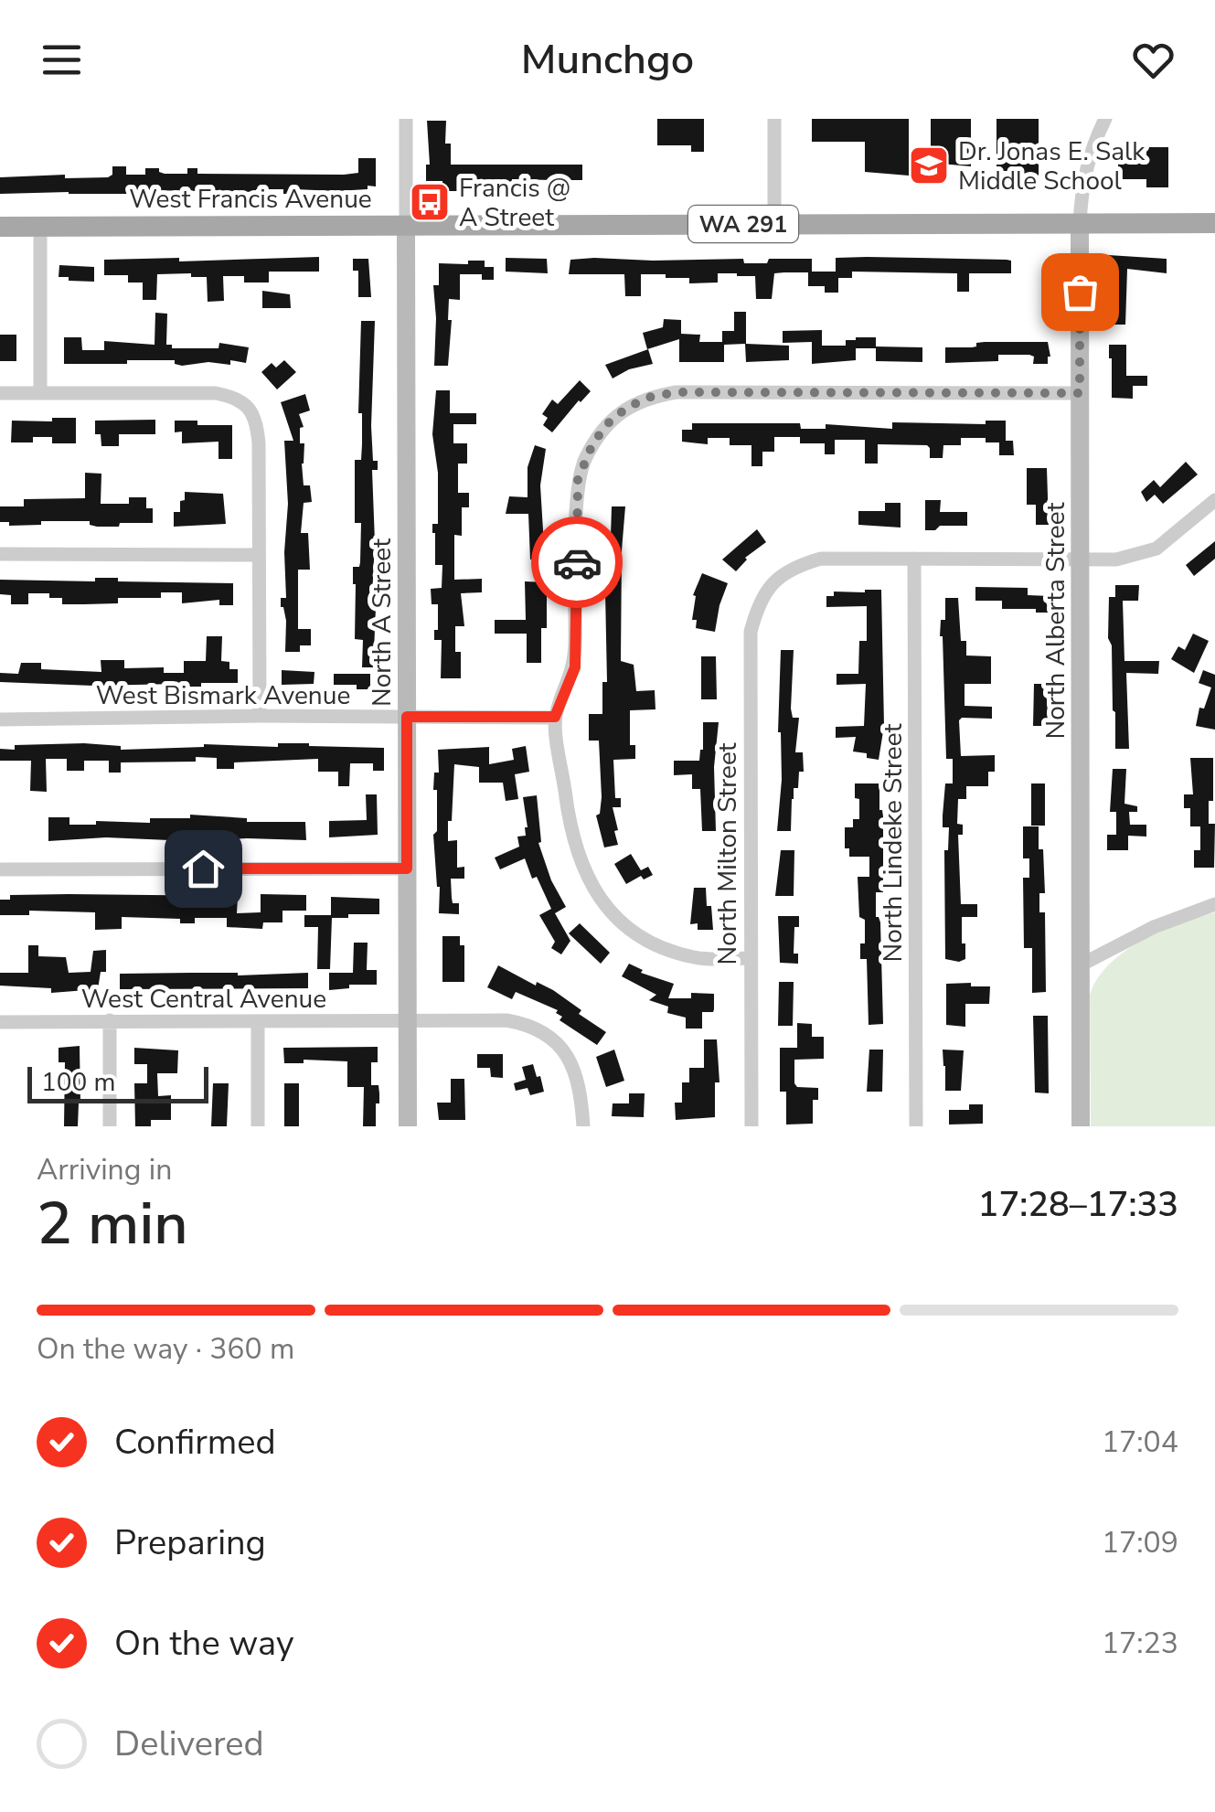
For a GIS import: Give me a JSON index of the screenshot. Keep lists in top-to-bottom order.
{
  "streets": {
    "main road": [
      "West Francis Avenue",
      "WA 291",
      "North Alberta Street",
      "North A Street"
    ],
    "street": [
      "West Bismark Avenue",
      "North Lindeke Street",
      "North Milton Street",
      "West Central Avenue"
    ]
  },
  "crossings": [
    ["West Francis Avenue", "North Alberta Street"],
    ["West Francis Avenue", "North A Street"],
    ["North A Street", "West Bismark Avenue"],
    ["North A Street", "West Central Avenue"],
    ["North Lindeke Street", "North Milton Street"]
  ],
  "places": {
    "school or university": ["Dr. Jonas E. Salk Middle School"],
    "bus stop": ["Francis @ A Street"]
  },
  "scale_bar": "100 m",
  "page": {
    "header": "Munchgo",
    "scale": "100 m",
    "heading": ["2 min", "Arriving in", "17:28–17:33"],
    "bar": "On the way · 360 m",
    "list": [
      ["Confirmed", "17:04"],
      ["Preparing", "17:09"],
      ["On the way", "17:23"],
      "Delivered"
    ]
  }
}
